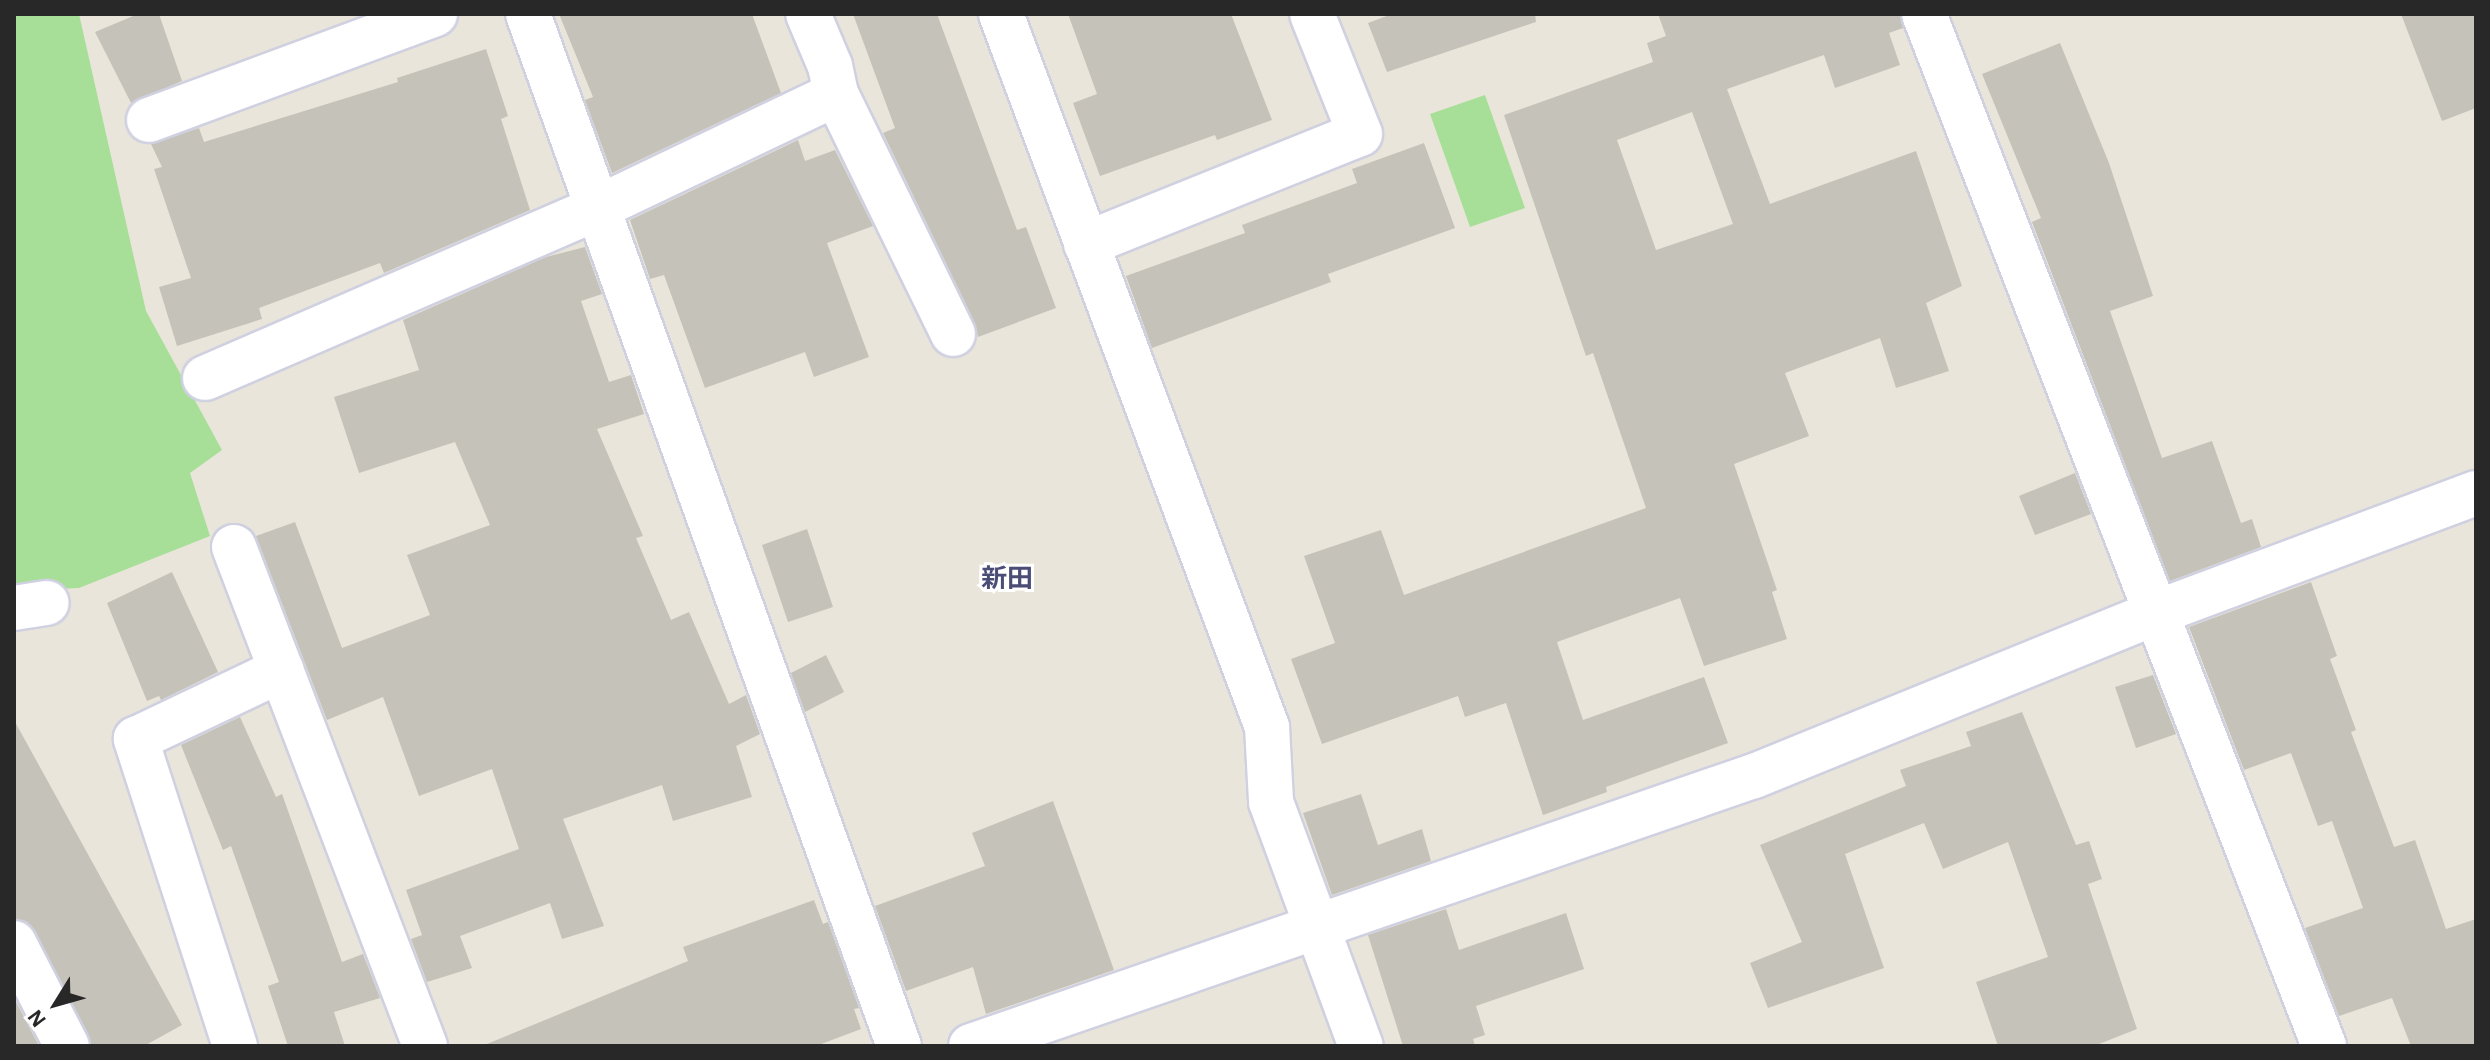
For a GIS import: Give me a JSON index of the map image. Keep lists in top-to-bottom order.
{
  "districts": ["新田"],
  "north": "bottom left"
}
